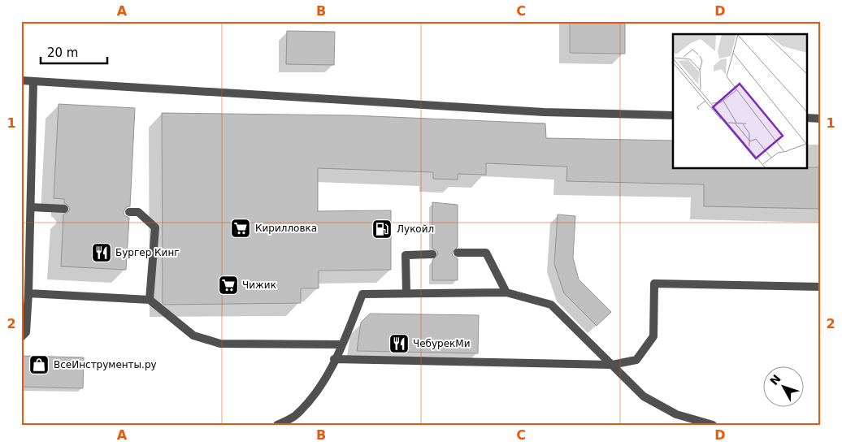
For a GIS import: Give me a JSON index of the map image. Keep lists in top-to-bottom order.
{
  "places": {
    "supermarket": ["Кирилловка", "Чижик"],
    "fuel station": ["Лукойл"],
    "restaurant": ["Бургер Кинг", "ЧебурекМи"],
    "shop": ["ВсеИнструменты.ру"]
  },
  "scale_bar": "20 m",
  "north": "top left",
  "grid": {
    "columns": [
      "A",
      "B",
      "C",
      "D"
    ],
    "rows": ["1", "2"]
  }
}
